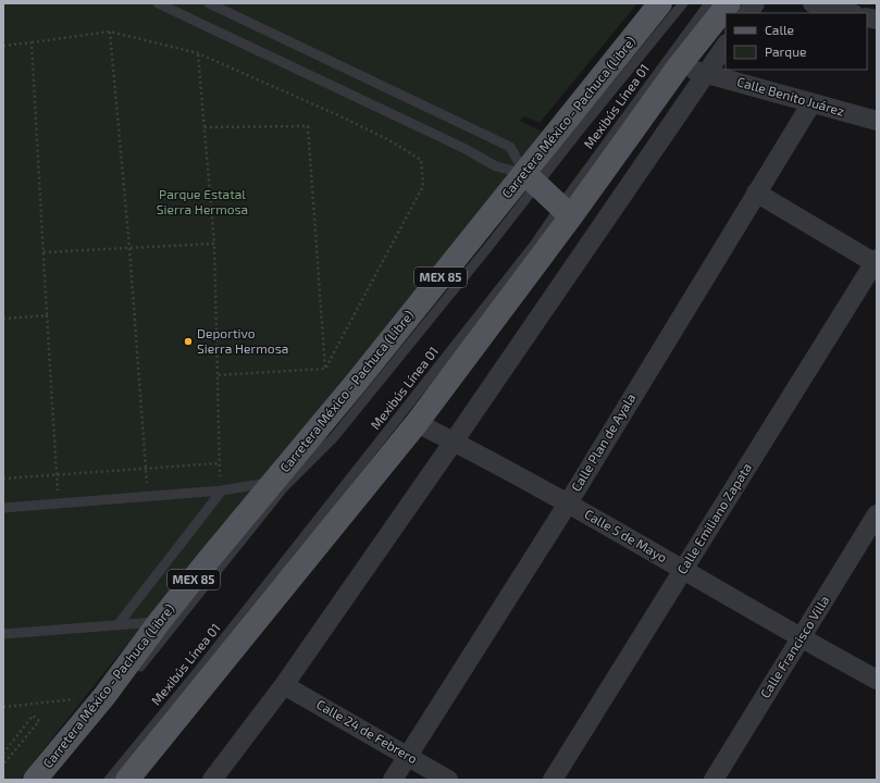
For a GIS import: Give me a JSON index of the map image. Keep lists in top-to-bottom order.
{
  "streets": {
    "main road": ["Carretera México - Pachuca (Libre)", "MEX 85"],
    "street": [
      "Calle Benito Juárez",
      "Calle Plan de Ayala",
      "Calle Emiliano Zapata",
      "Calle 5 de Mayo",
      "Calle Francisco Villa",
      "Calle 24 de Febrero"
    ],
    "lane": ["Mexibús Línea 01"]
  },
  "crossings": [
    ["Calle Benito Juárez", "Calle Plan de Ayala"],
    ["Mexibús Línea 01", "Carretera México - Pachuca (Libre)"],
    ["Calle Plan de Ayala", "Calle 5 de Mayo"],
    ["Calle Plan de Ayala", "Calle 24 de Febrero"],
    ["Calle Emiliano Zapata", "Calle 5 de Mayo"],
    ["Calle 5 de Mayo", "Calle Francisco Villa"]
  ],
  "parks": ["Parque Estatal Sierra Hermosa"],
  "places": ["Deportivo Sierra Hermosa"],
  "legend": ["Calle", "Parque"]
}
